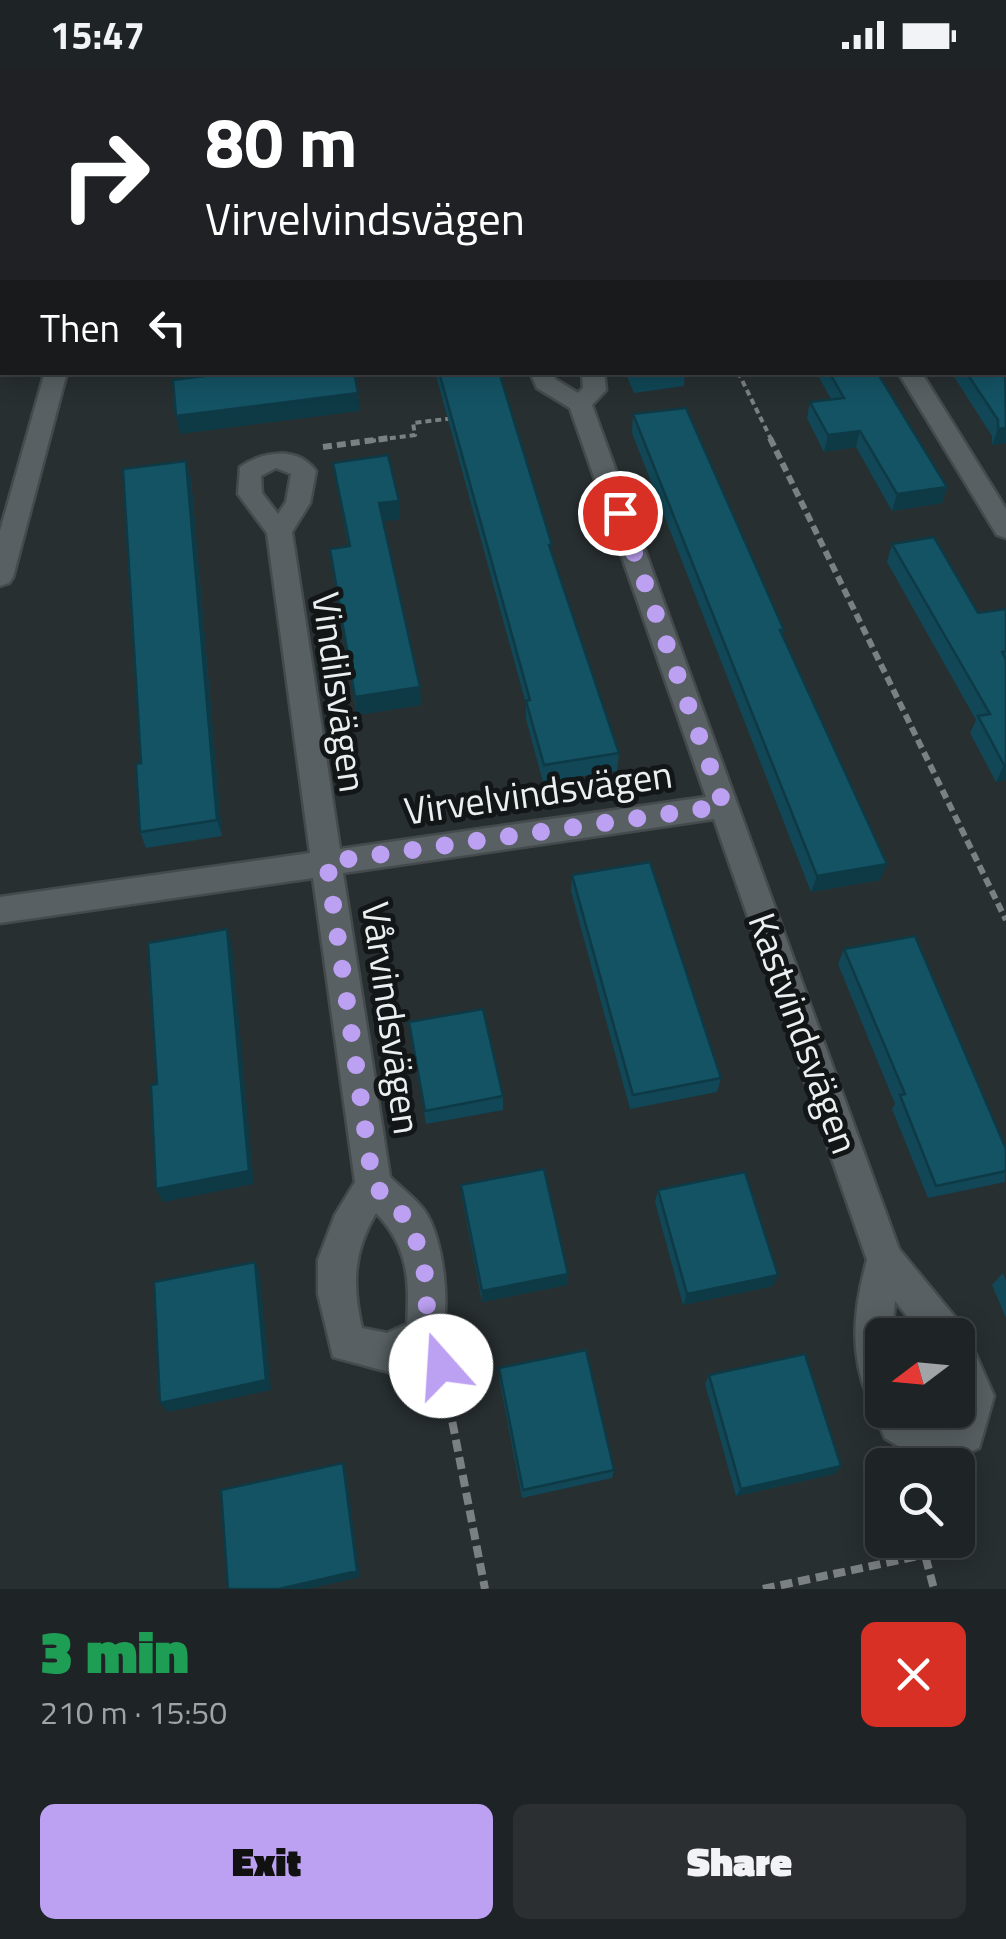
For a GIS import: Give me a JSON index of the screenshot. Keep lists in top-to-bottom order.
{
  "streets": {
    "street": [
      "Vindilsvägen",
      "Virvelvindsvägen",
      "Vårvindsvägen",
      "Kastvindsvägen"
    ]
  },
  "crossings": [
    ["Vindilsvägen", "Virvelvindsvägen"],
    ["Vindilsvägen", "Vårvindsvägen"],
    ["Virvelvindsvägen", "Vårvindsvägen"],
    ["Virvelvindsvägen", "Kastvindsvägen"]
  ],
  "north": "left",
  "page": {
    "status": "15:47",
    "turn": ["80 m", "Virvelvindsvägen"],
    "then": "Then",
    "heading": ["3 min", "210 m · 15:50"],
    "buttons": ["Exit", "Share"]
  }
}
